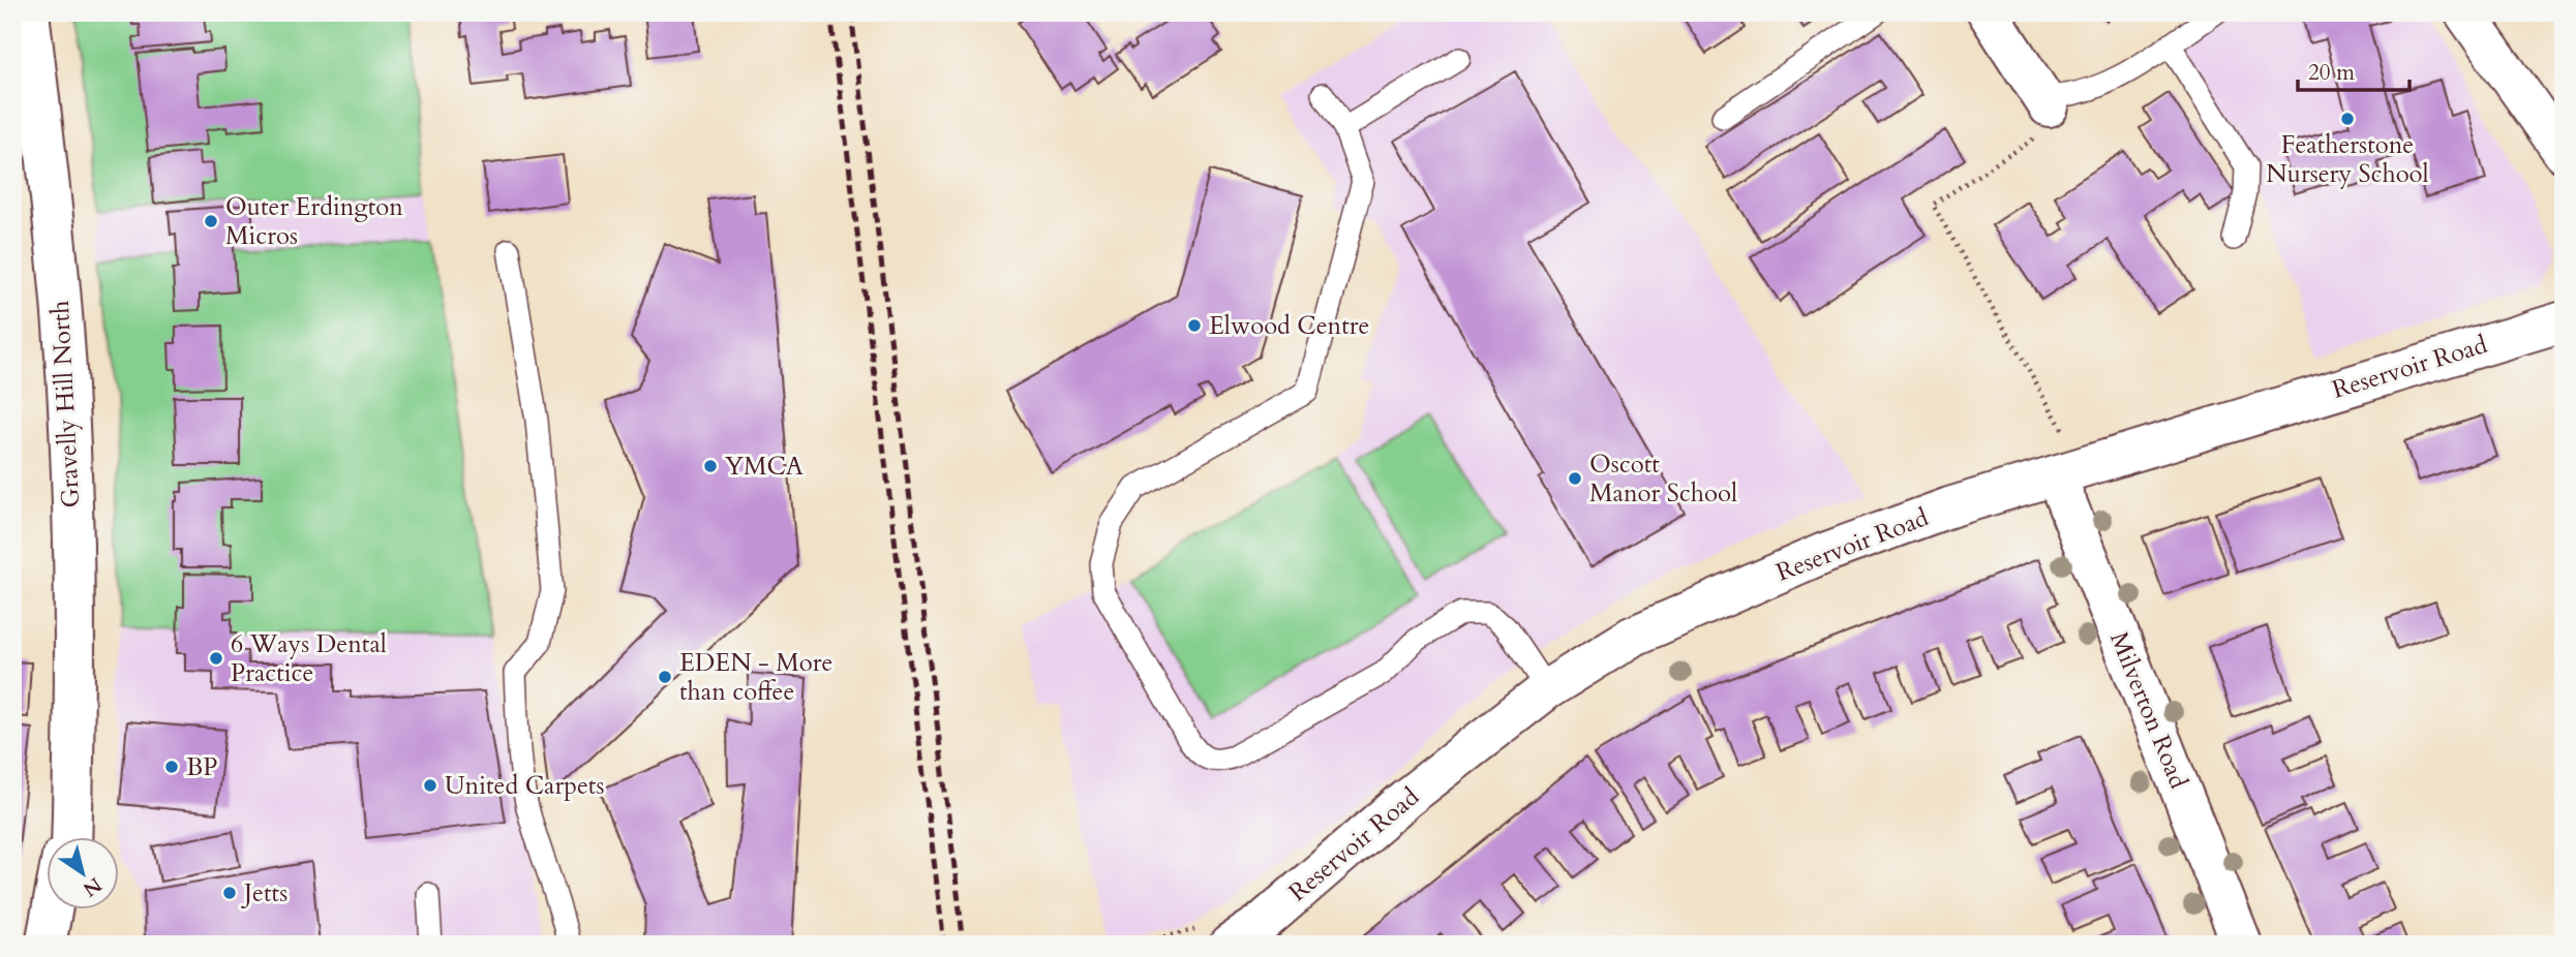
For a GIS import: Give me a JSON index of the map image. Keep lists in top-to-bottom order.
{
  "streets": {
    "main road": ["Reservoir Road", "Gravelly Hill North", "Milverton Road"]
  },
  "crossings": [
    ["Reservoir Road", "Milverton Road"]
  ],
  "places": [
    "Featherstone Nursery School",
    "Outer Erdington Micros",
    "Elwood Centre",
    "YMCA",
    "Oscott Manor School",
    "6 Ways Dental Practice",
    "EDEN - More than coffee",
    "BP",
    "United Carpets",
    "Jetts"
  ],
  "scale_bar": "20 m",
  "north": "bottom right"
}
